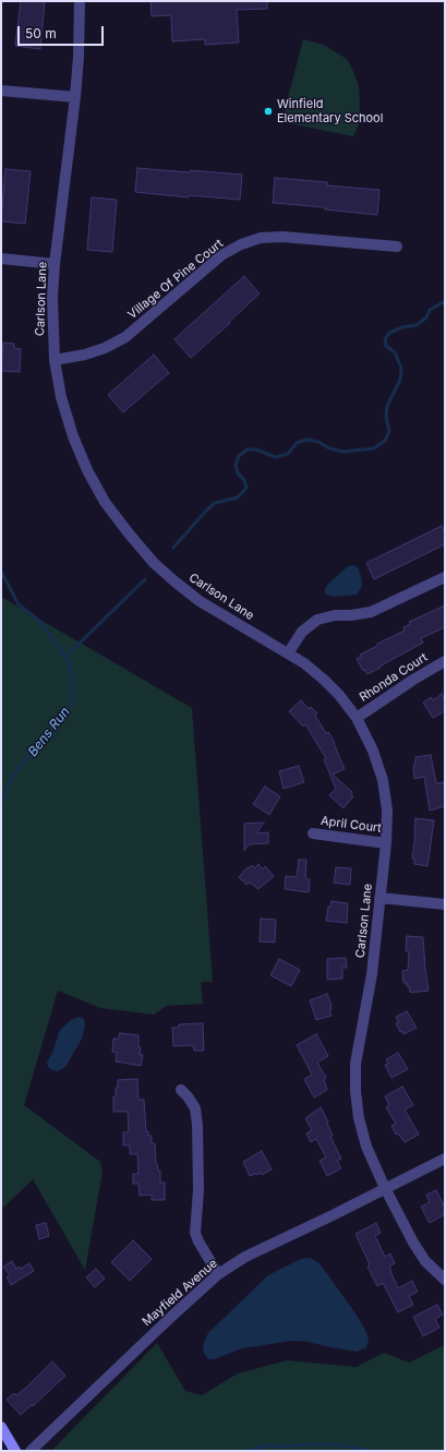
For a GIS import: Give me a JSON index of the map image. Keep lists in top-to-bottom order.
{
  "streets": {
    "street": [
      "Village Of Pine Court",
      "Carlson Lane",
      "Rhonda Court",
      "April Court",
      "Mayfield Avenue"
    ]
  },
  "crossings": [
    ["Village Of Pine Court", "Carlson Lane"],
    ["Carlson Lane", "Rhonda Court"],
    ["Carlson Lane", "April Court"],
    ["Carlson Lane", "Mayfield Avenue"]
  ],
  "water": ["Bens Run"],
  "places": ["Winfield Elementary School"],
  "scale_bar": "50 m"
}
